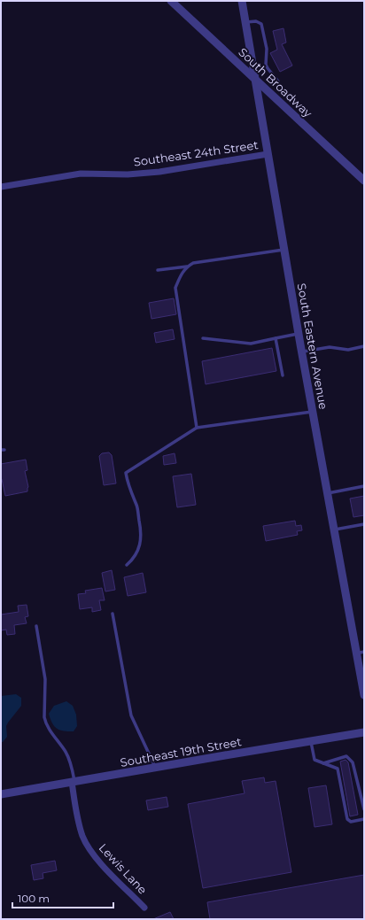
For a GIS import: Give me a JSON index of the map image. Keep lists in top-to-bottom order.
{
  "streets": {
    "street": [
      "South Broadway",
      "Southeast 24th Street",
      "South Eastern Avenue",
      "Southeast 19th Street",
      "Lewis Lane"
    ]
  },
  "crossings": [
    ["South Broadway", "South Eastern Avenue"],
    ["Southeast 24th Street", "South Eastern Avenue"],
    ["Southeast 19th Street", "Lewis Lane"]
  ],
  "scale_bar": "100 m"
}
